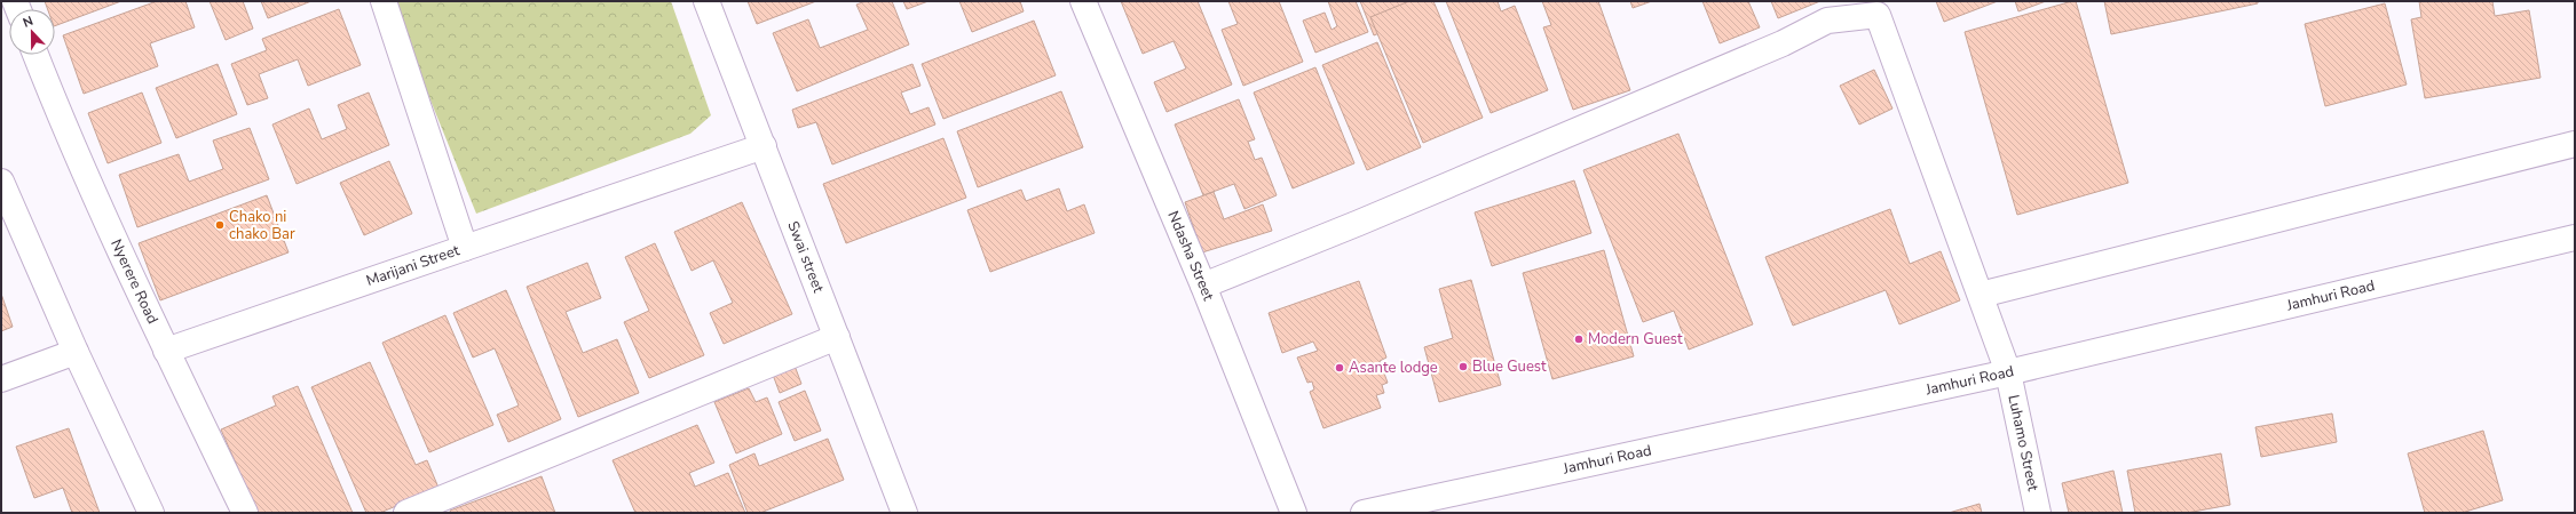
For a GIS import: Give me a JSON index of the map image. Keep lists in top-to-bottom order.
{
  "streets": {
    "main road": [
      "Ndasha Street",
      "Swai street",
      "Marijani Street",
      "Nyerere Road",
      "Jamhuri Road",
      "Luhamo Street"
    ]
  },
  "crossings": [
    ["Ndasha Street", "Luhamo Street"],
    ["Marijani Street", "Nyerere Road"],
    ["Jamhuri Road", "Luhamo Street"]
  ],
  "places": [
    "Chako ni chako Bar",
    "Modern Guest",
    "Blue Guest",
    "Asante lodge"
  ],
  "north": "top"
}
